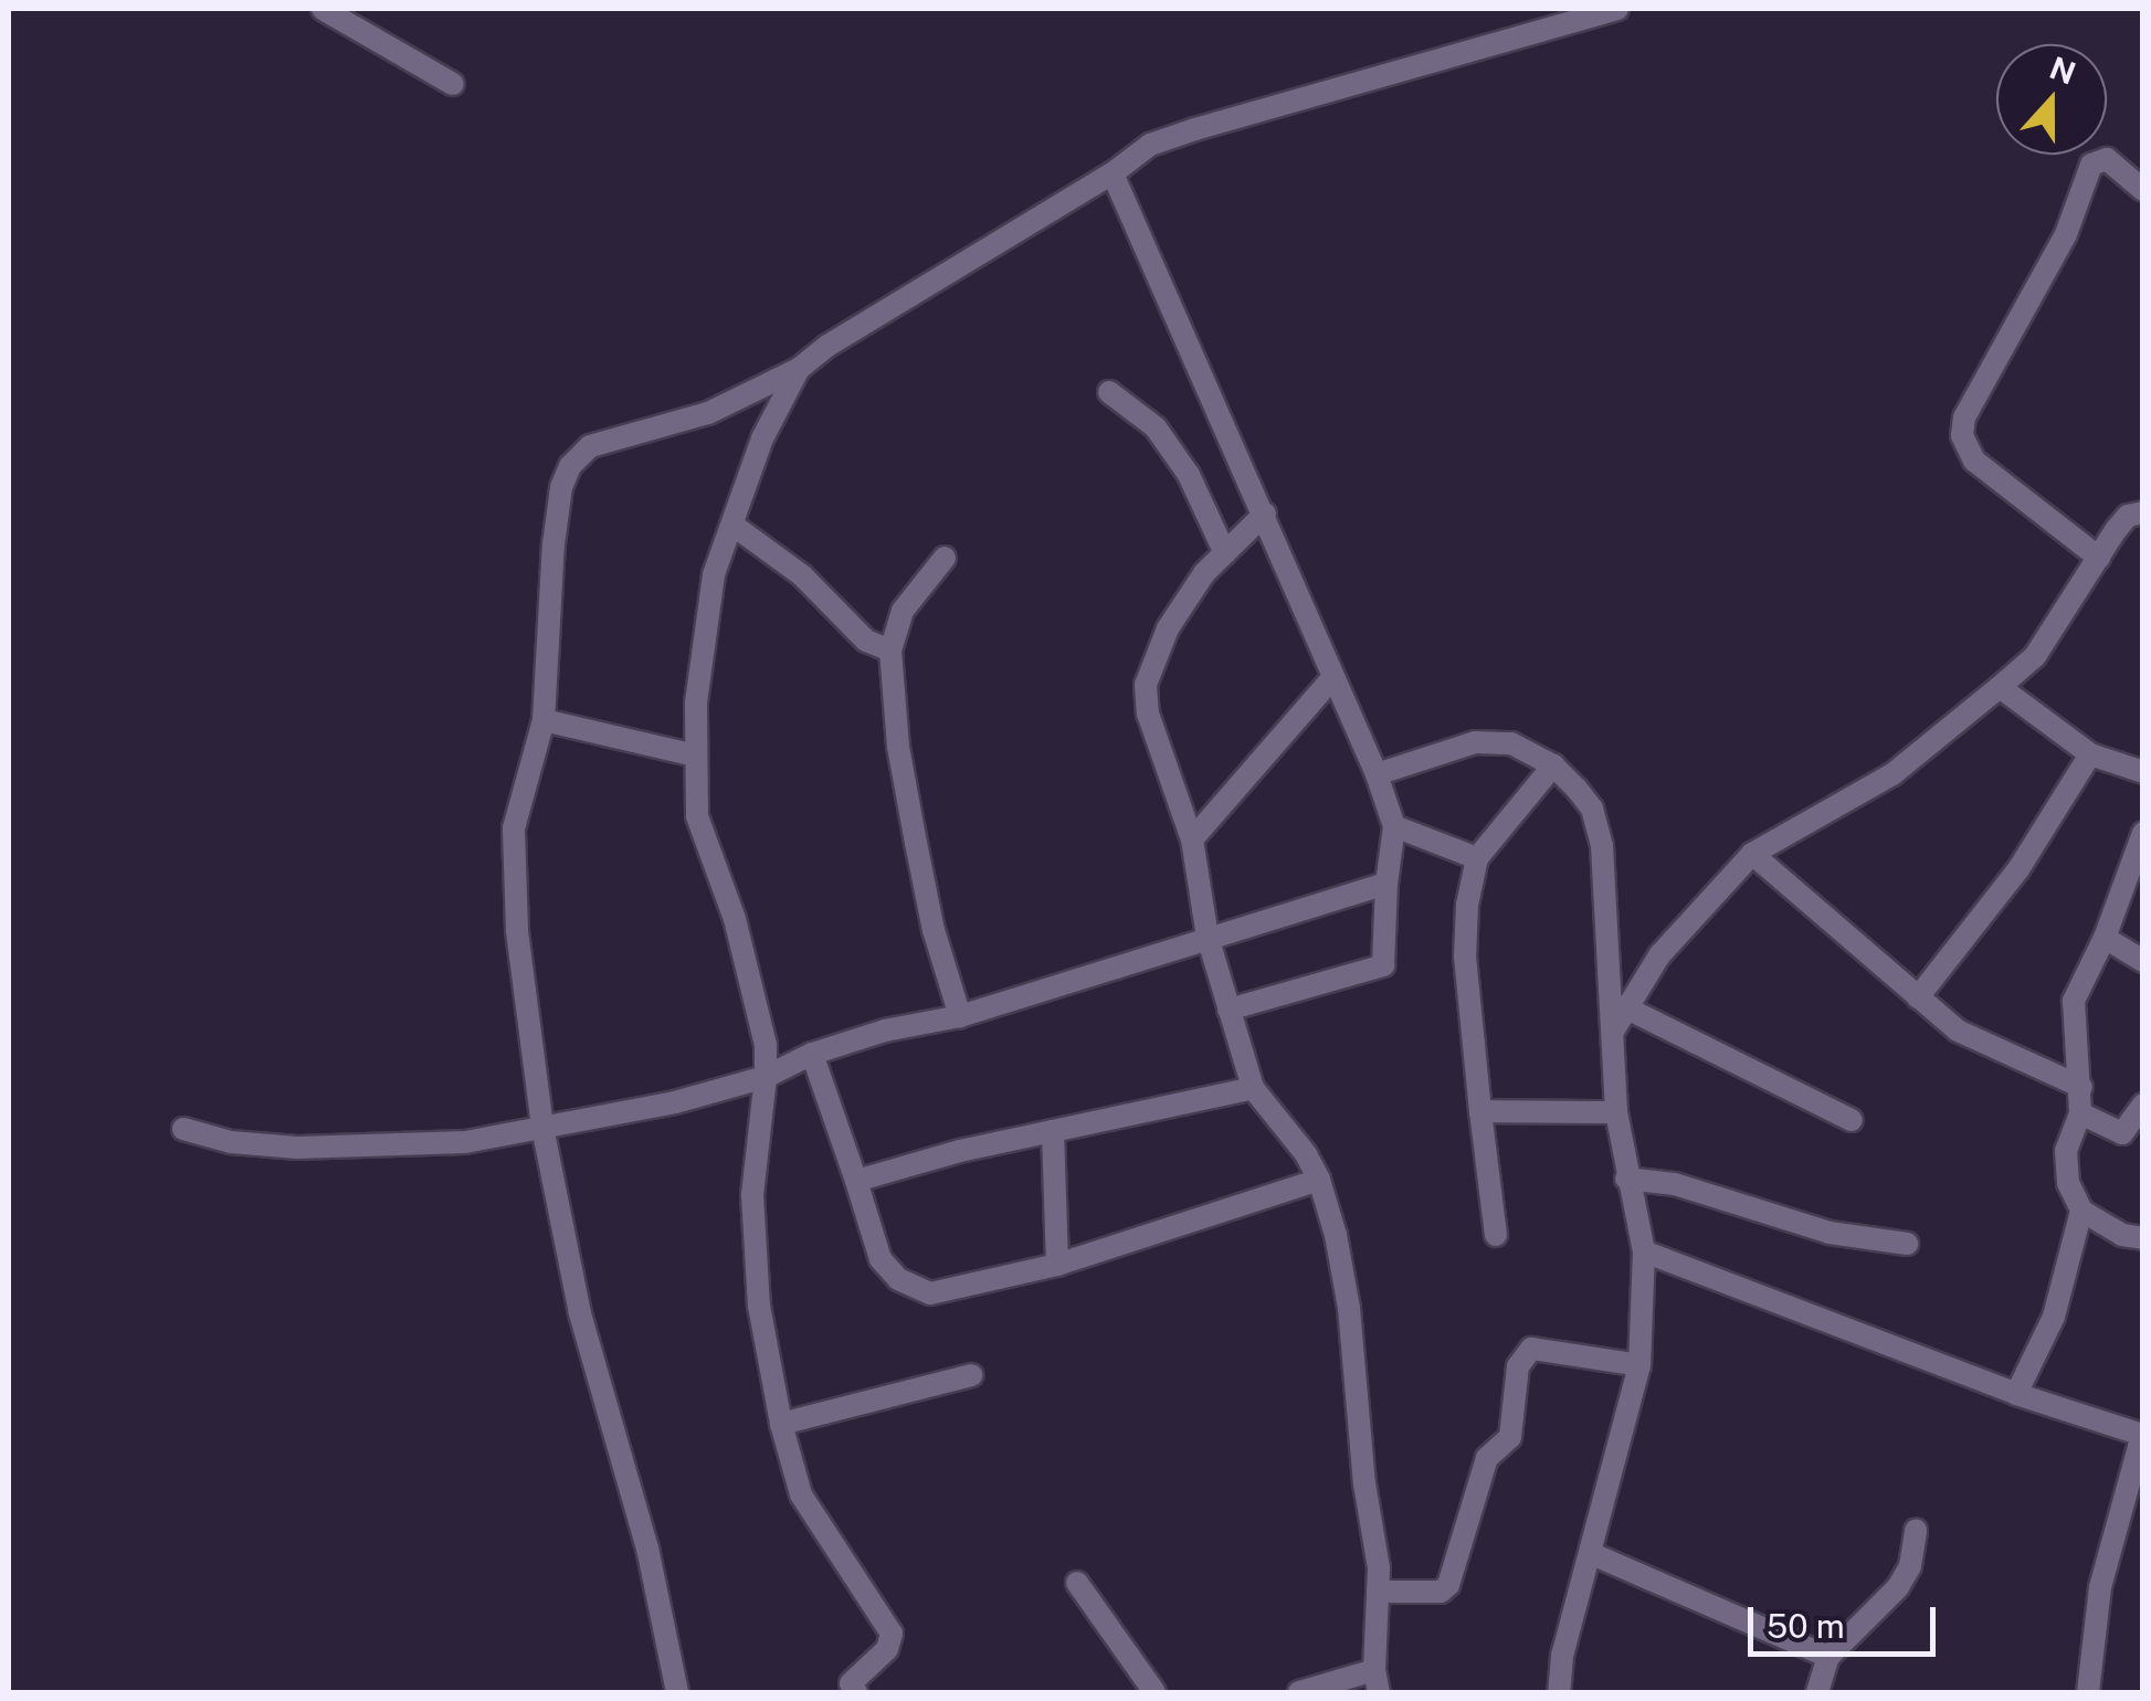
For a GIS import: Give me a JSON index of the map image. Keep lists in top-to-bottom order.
{
  "scale_bar": "50 m",
  "north": "top"
}
